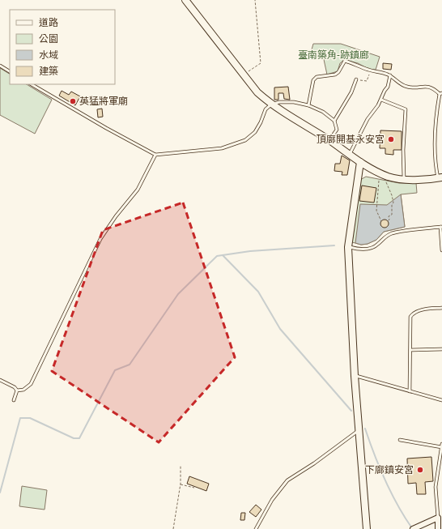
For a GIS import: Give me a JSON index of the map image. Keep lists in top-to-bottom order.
{
  "parks": ["臺南築角-跡鎮廊"],
  "places": ["英猛將軍廟", "頂廍開基永安宮", "下廍鎮安宮"],
  "legend": [
    "道路",
    "公園",
    "水域",
    "建築"
  ]
}
